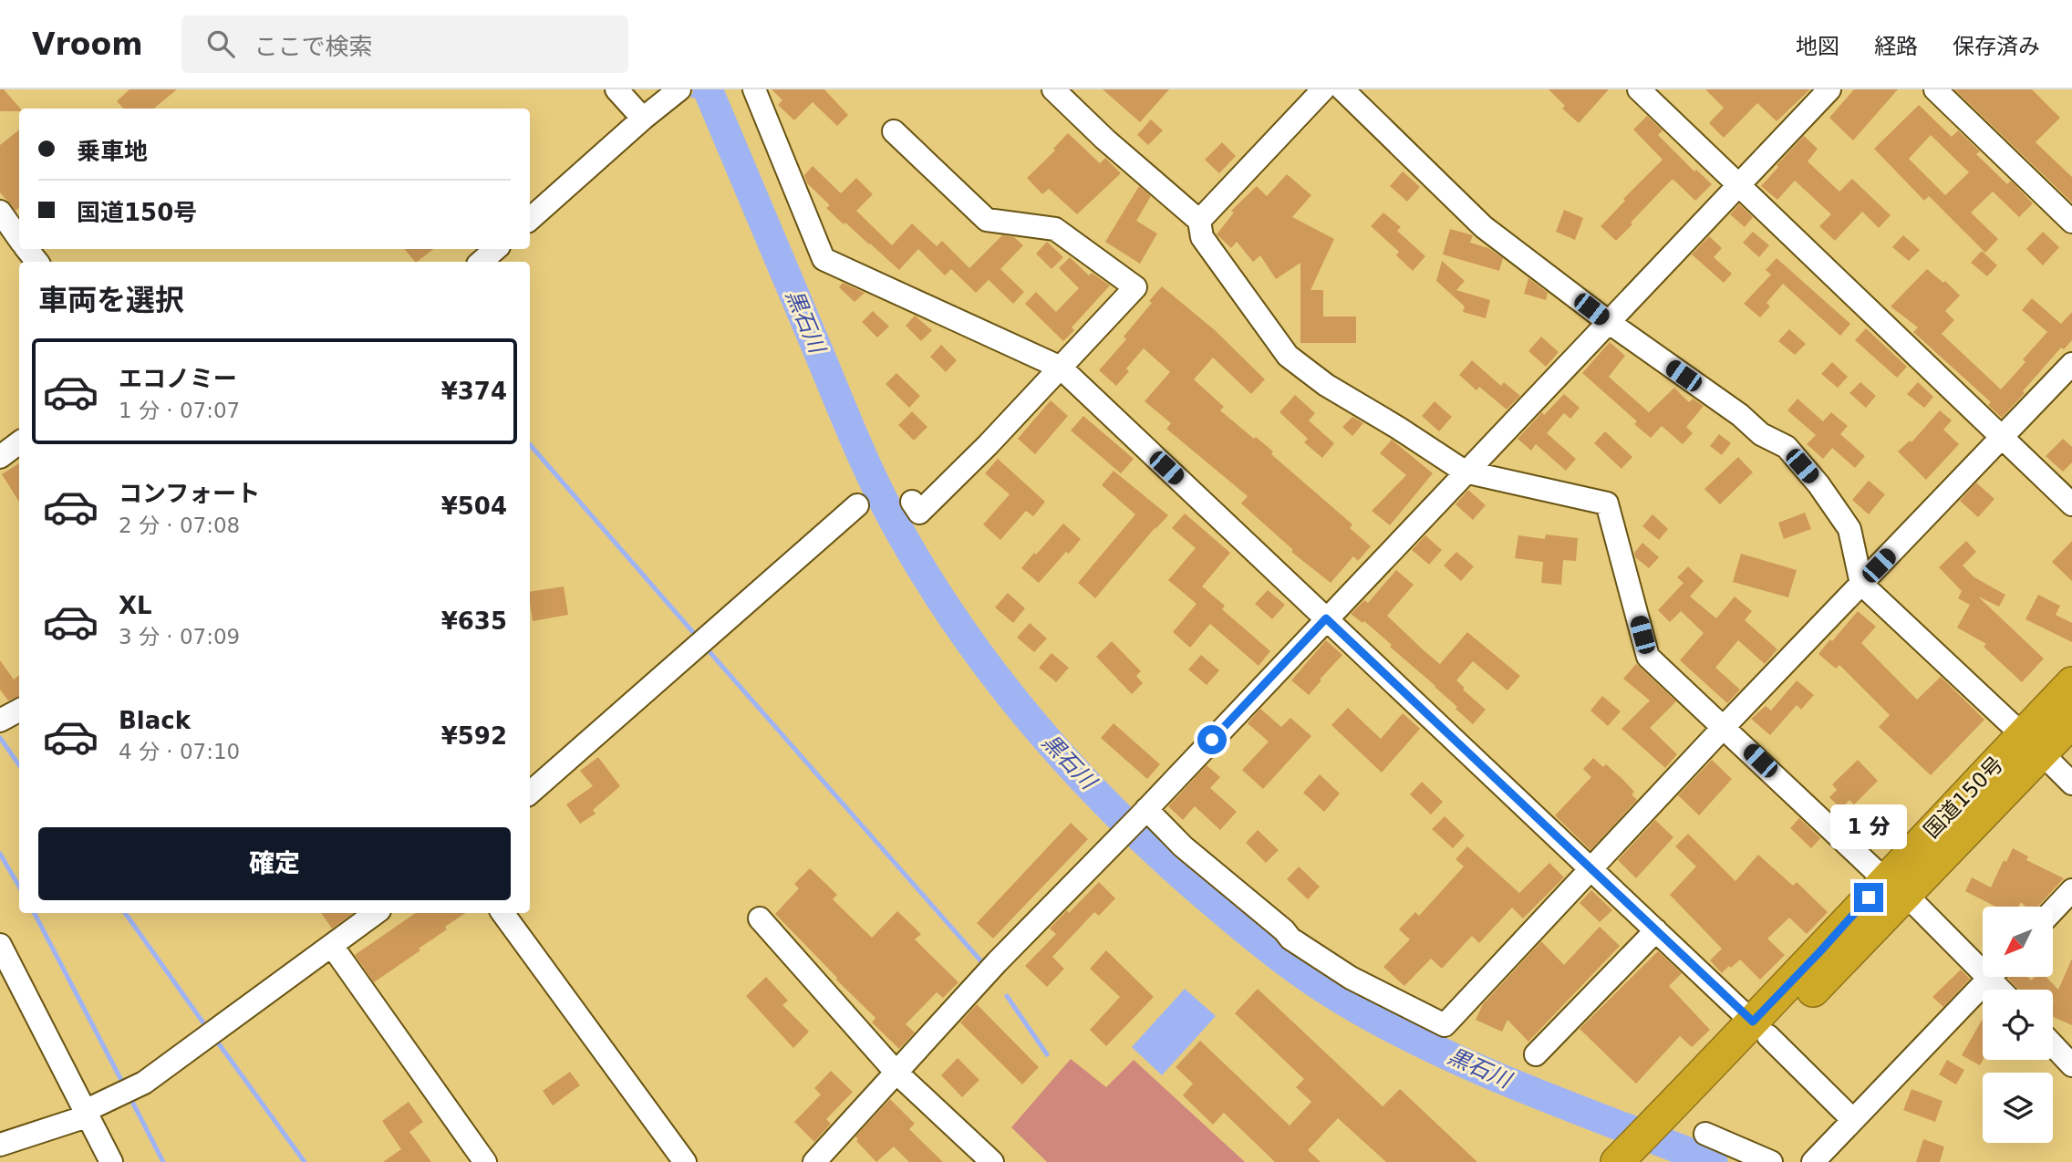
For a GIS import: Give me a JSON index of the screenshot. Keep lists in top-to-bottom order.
{
  "streets": {
    "highway": ["国道150号"]
  },
  "water": ["黒石川"],
  "north": "bottom left",
  "page": {
    "header": "Vroom",
    "search": "ここで検索",
    "nav": ["地図", "経路", "保存済み"],
    "banner": ["乗車地", "国道150号"],
    "heading": "車両を選択",
    "list": [
      {
        "name": "エコノミー",
        "note": "1 分 · 07:07",
        "value": "¥374"
      },
      {
        "name": "コンフォート",
        "note": "2 分 · 07:08",
        "value": "¥504"
      },
      {
        "name": "XL",
        "note": "3 分 · 07:09",
        "value": "¥635"
      },
      {
        "name": "Black",
        "note": "4 分 · 07:10",
        "value": "¥592"
      }
    ],
    "bubble": "1 分",
    "buttons": "確定"
  }
}
